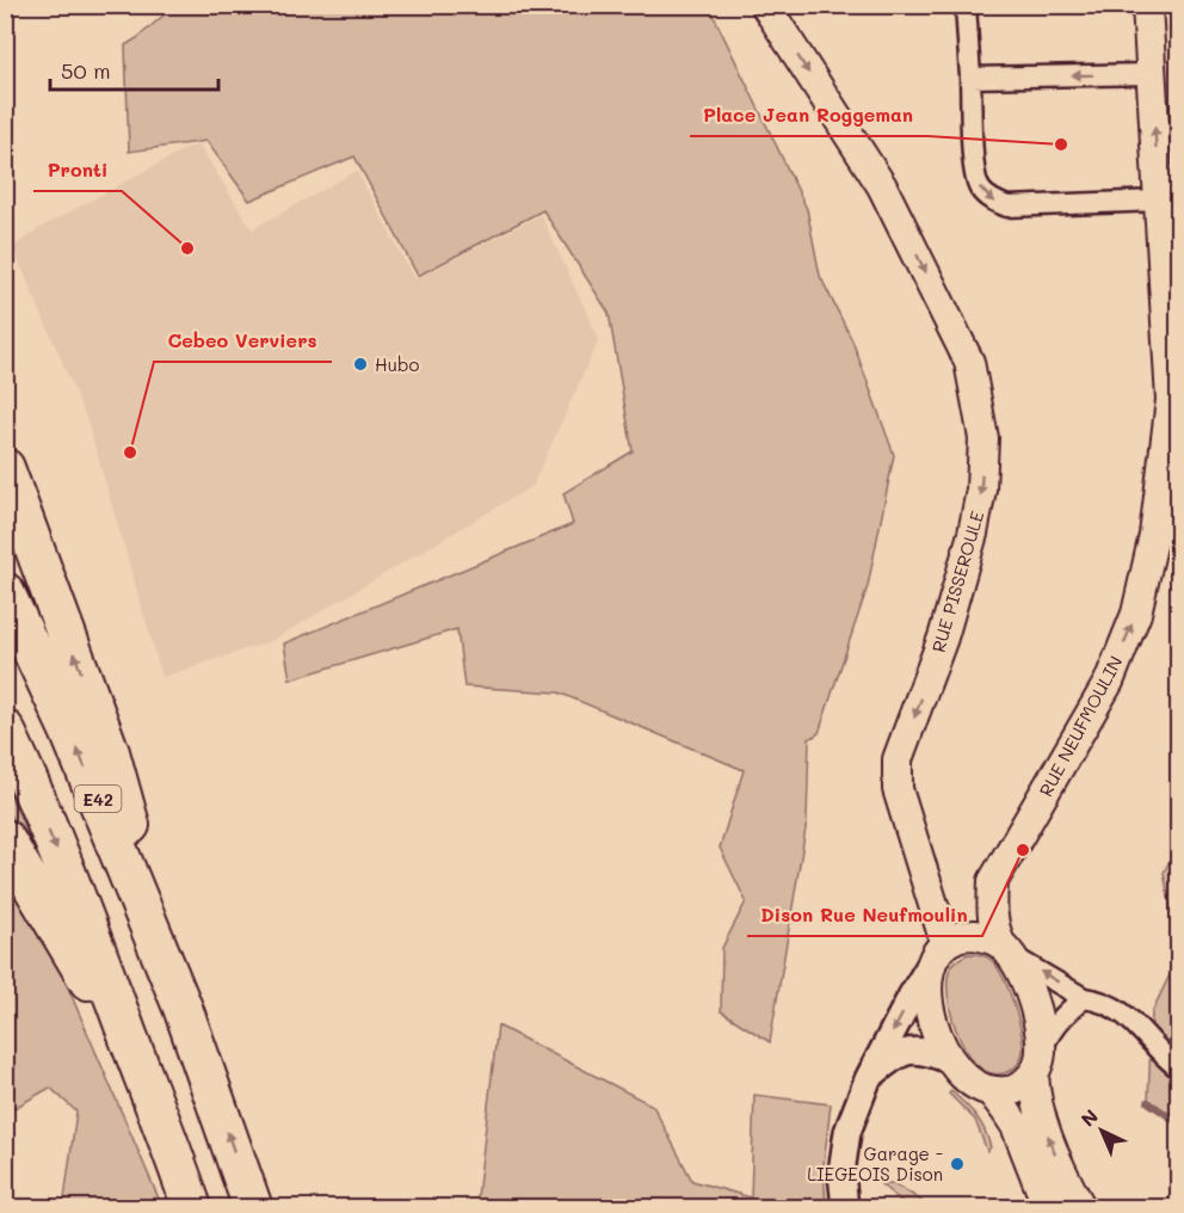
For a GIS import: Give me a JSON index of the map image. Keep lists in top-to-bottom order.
{
  "streets": {
    "highway": ["E42"],
    "main road": ["RUE PISSEROULE", "RUE NEUFMOULIN"]
  },
  "crossings": [
    ["RUE PISSEROULE", "RUE NEUFMOULIN"]
  ],
  "one_way": ["RUE PISSEROULE", "RUE NEUFMOULIN"],
  "places": [
    "Place Jean Roggeman",
    "Pronti",
    "Hubo",
    "Cebeo Verviers",
    "Dison Rue Neufmoulin",
    "Garage - LIEGEOIS Dison"
  ],
  "scale_bar": "50 m",
  "north": "top left"
}
